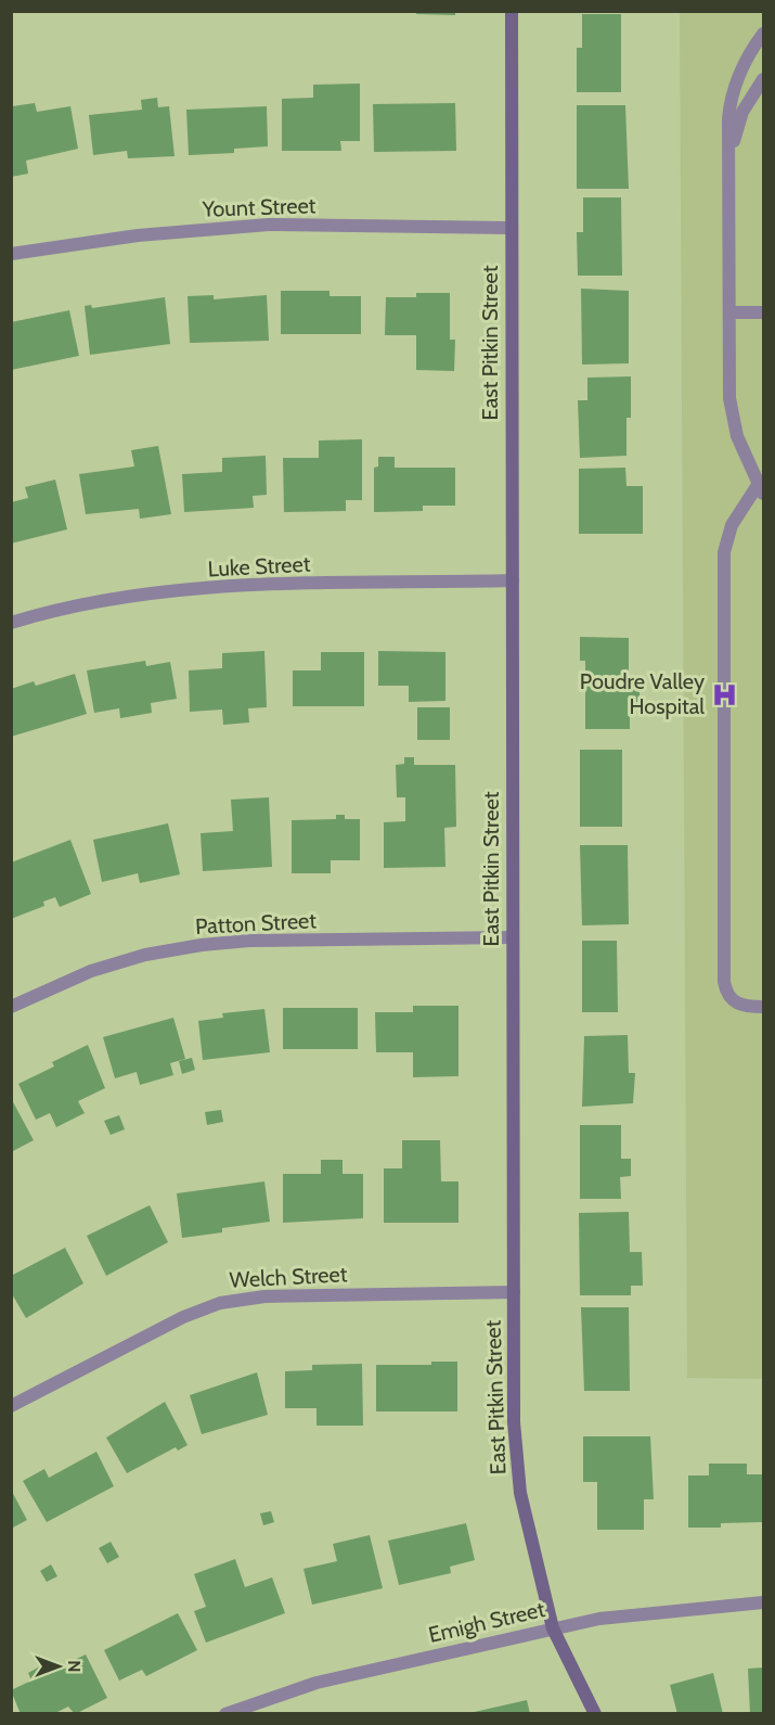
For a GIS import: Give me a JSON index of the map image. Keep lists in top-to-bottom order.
{
  "streets": {
    "street": [
      "Yount Street",
      "East Pitkin Street",
      "Luke Street",
      "Patton Street",
      "Welch Street",
      "Emigh Street"
    ]
  },
  "crossings": [
    ["Yount Street", "East Pitkin Street"],
    ["East Pitkin Street", "Luke Street"],
    ["East Pitkin Street", "Patton Street"],
    ["East Pitkin Street", "Welch Street"],
    ["East Pitkin Street", "Emigh Street"]
  ],
  "places": {
    "hospital": ["Poudre Valley Hospital"]
  },
  "north": "right"
}
